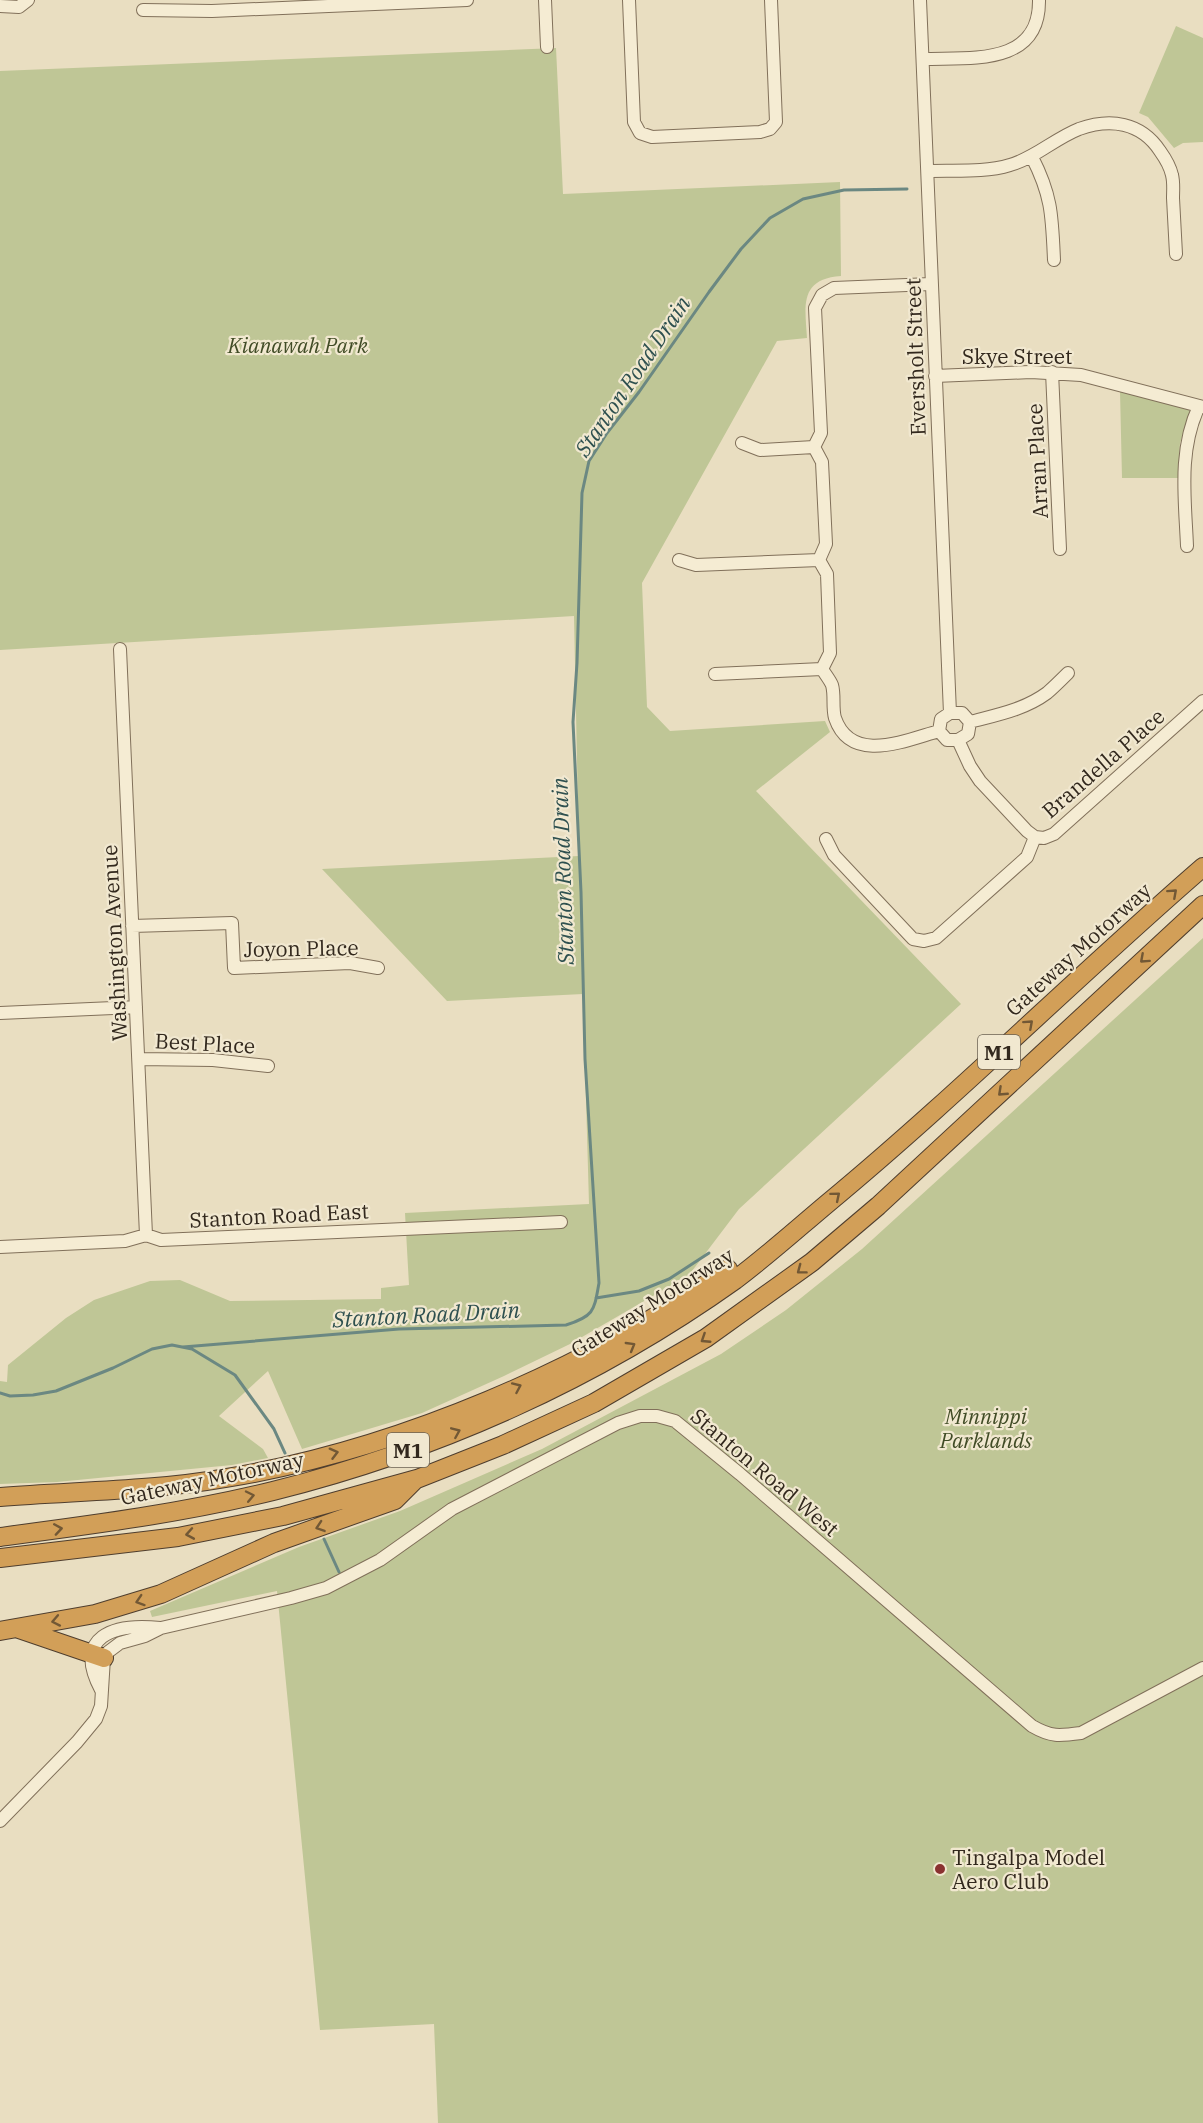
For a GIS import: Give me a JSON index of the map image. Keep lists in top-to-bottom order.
{
  "streets": {
    "highway": ["Gateway Motorway", "M1"],
    "street": [
      "Skye Street",
      "Eversholt Street",
      "Arran Place",
      "Brandella Place",
      "Washington Avenue",
      "Joyon Place",
      "Best Place",
      "Stanton Road East",
      "Stanton Road West"
    ]
  },
  "crossings": [
    ["Skye Street", "Eversholt Street"],
    ["Skye Street", "Arran Place"],
    ["Washington Avenue", "Joyon Place"],
    ["Washington Avenue", "Best Place"],
    ["Washington Avenue", "Stanton Road East"]
  ],
  "water": ["Stanton Road Drain"],
  "parks": ["Kianawah Park", "Minnippi Parklands"],
  "places": ["Tingalpa Model Aero Club"]
}
